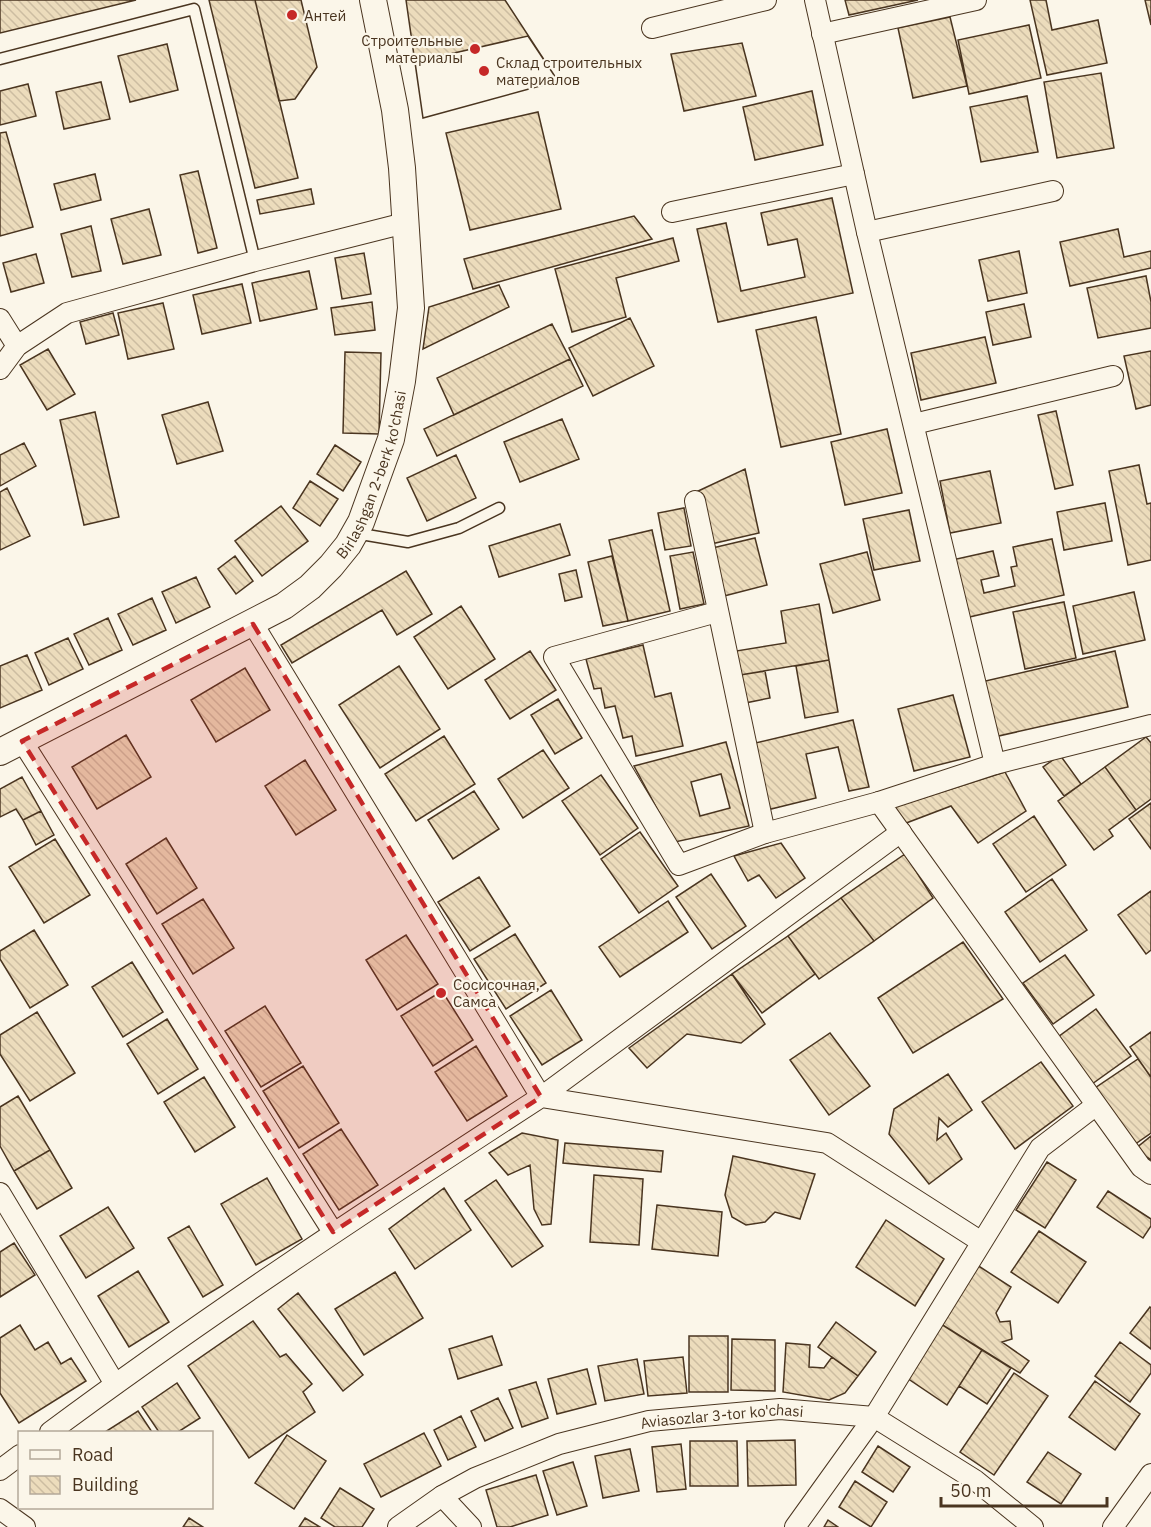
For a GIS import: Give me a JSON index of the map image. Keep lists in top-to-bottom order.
{
  "streets": {
    "street": ["Birlashgan 2-berk ko'chasi", "Aviasozlar 3-tor ko'chasi"]
  },
  "places": [
    "Антей",
    "Строительные материалы",
    "Склад строительных материалов",
    "Сосисочная, Самса"
  ],
  "legend": ["Road", "Building"],
  "scale_bar": "50 m"
}
